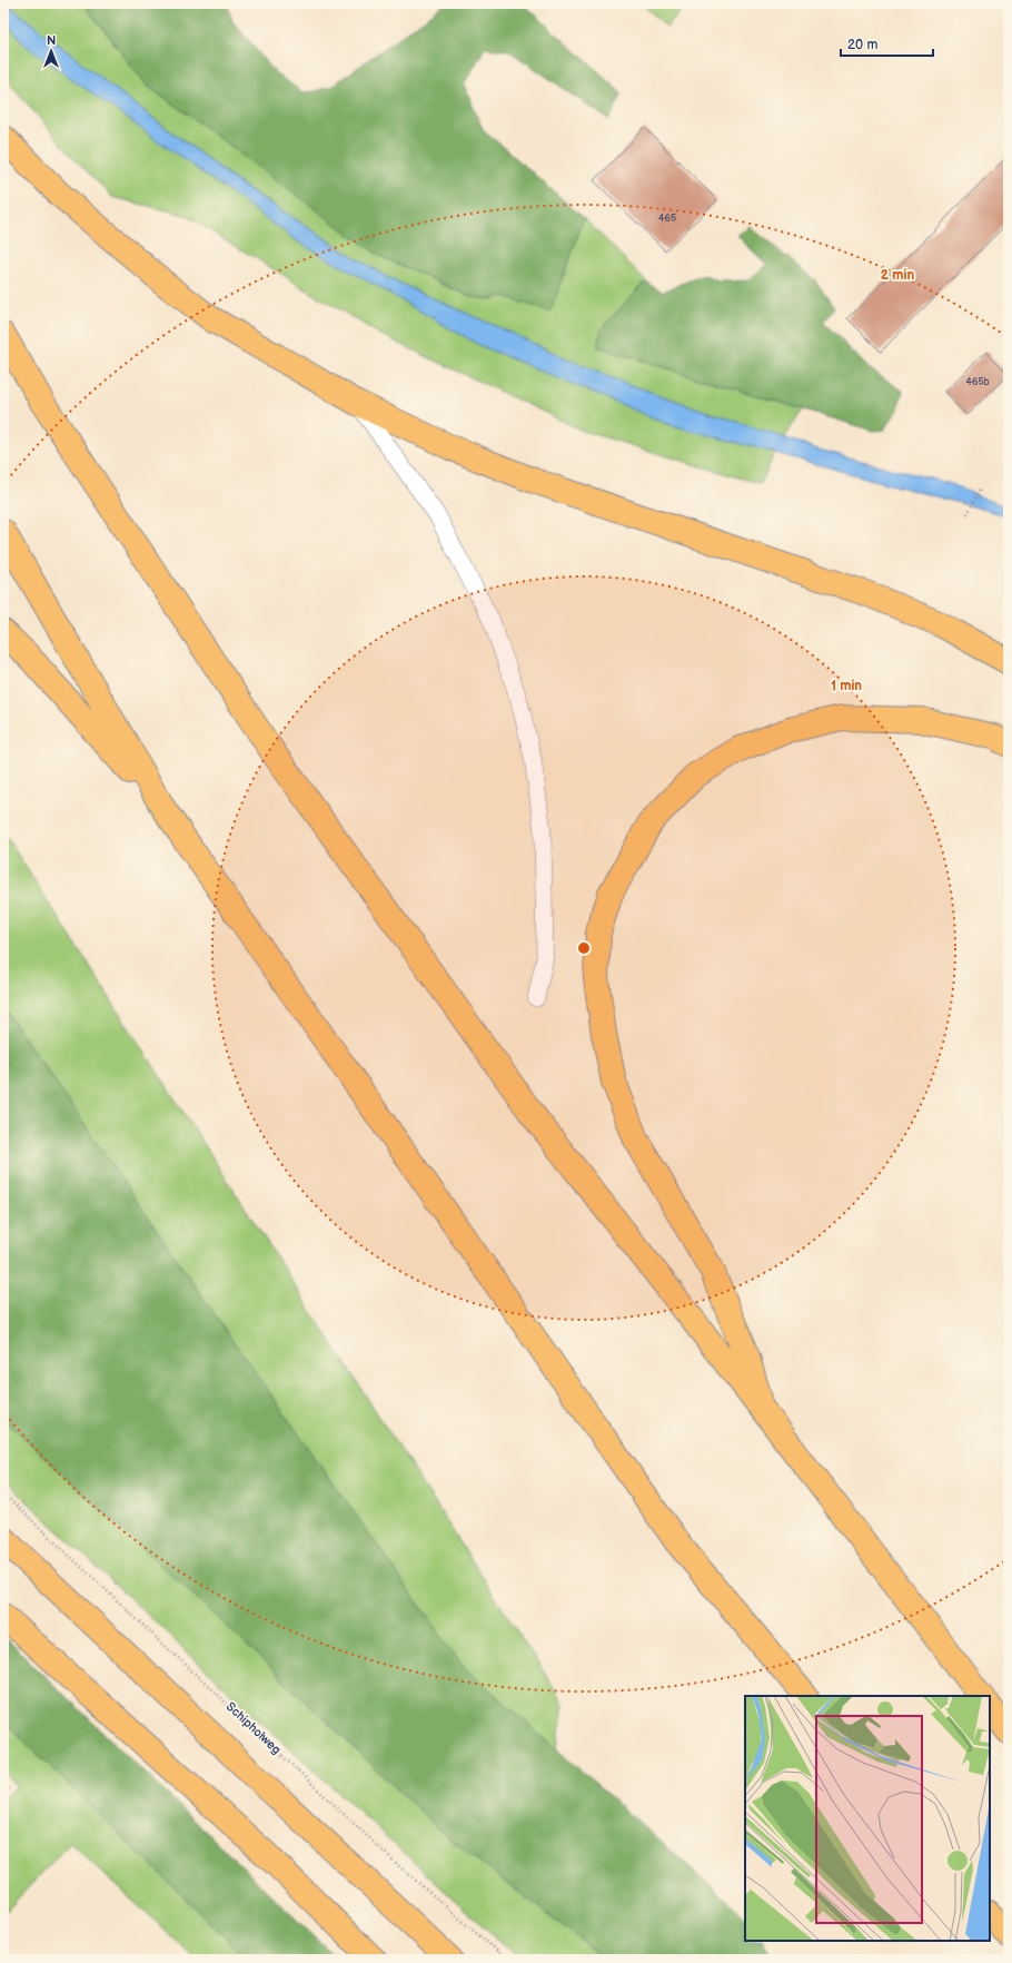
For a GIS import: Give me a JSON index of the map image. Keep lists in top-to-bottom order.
{
  "streets": {
    "path": ["Schipholweg"]
  },
  "house_numbers": ["465", "465b"],
  "scale_bar": "20 m",
  "north": "top",
  "rings": ["2 min", "1 min"]
}
